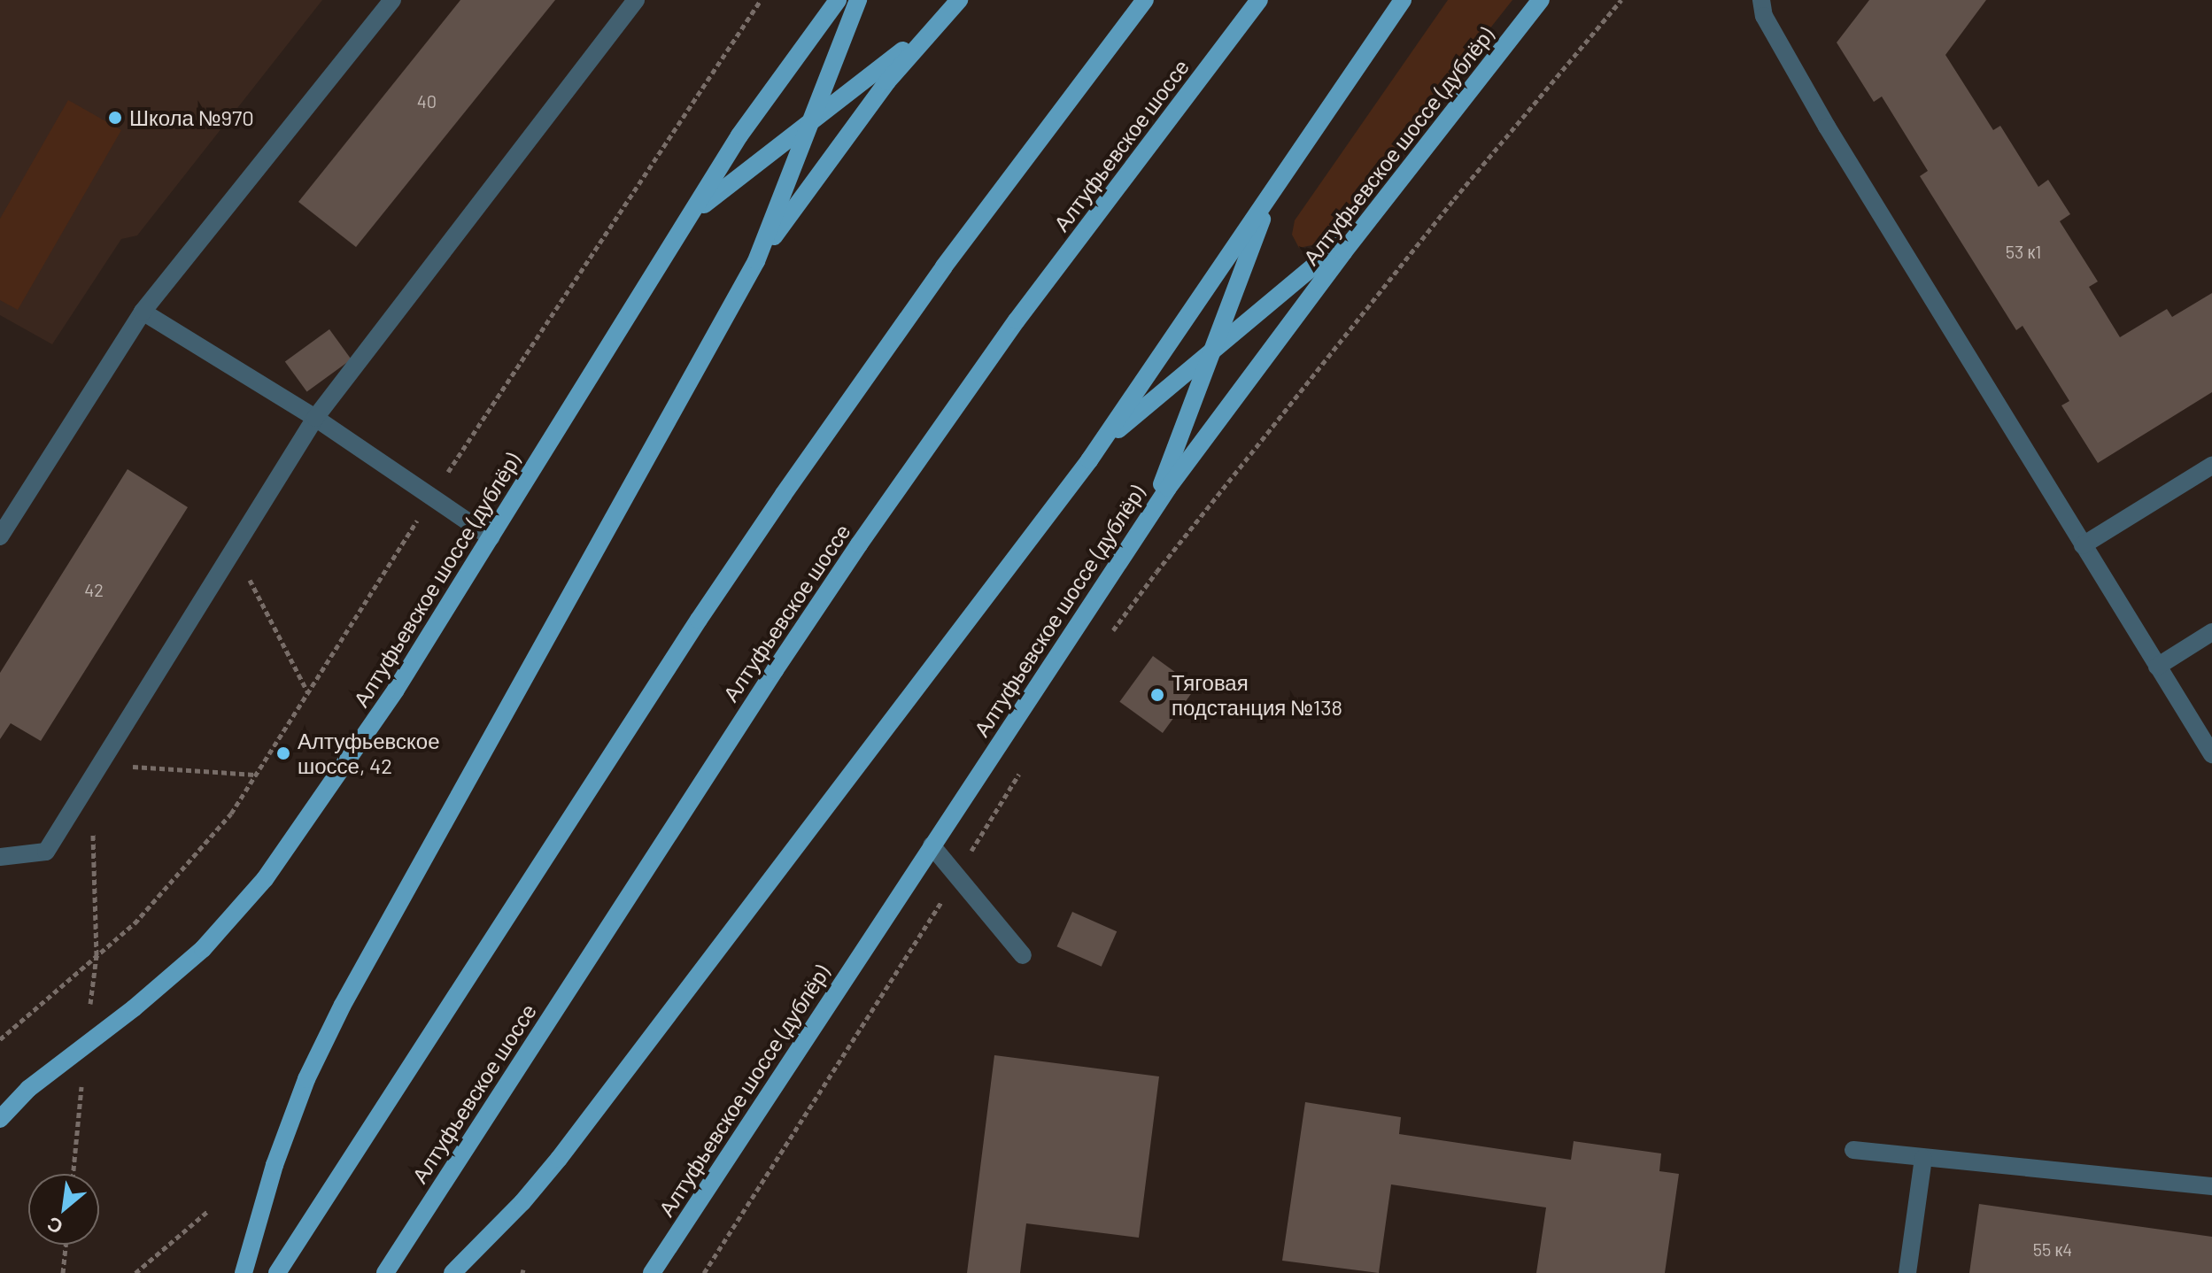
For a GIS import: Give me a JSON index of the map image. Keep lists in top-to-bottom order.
{
  "streets": {
    "main road": ["Алтуфьевское шоссе", "Алтуфьевское шоссе (дублёр)"]
  },
  "places": ["Школа №970", "Тяговая подстанция №138", "Алтуфьевское шоссе, 42"],
  "house_numbers": [
    "40",
    "53 к1",
    "42",
    "55 к4"
  ],
  "north": "bottom left"
}
